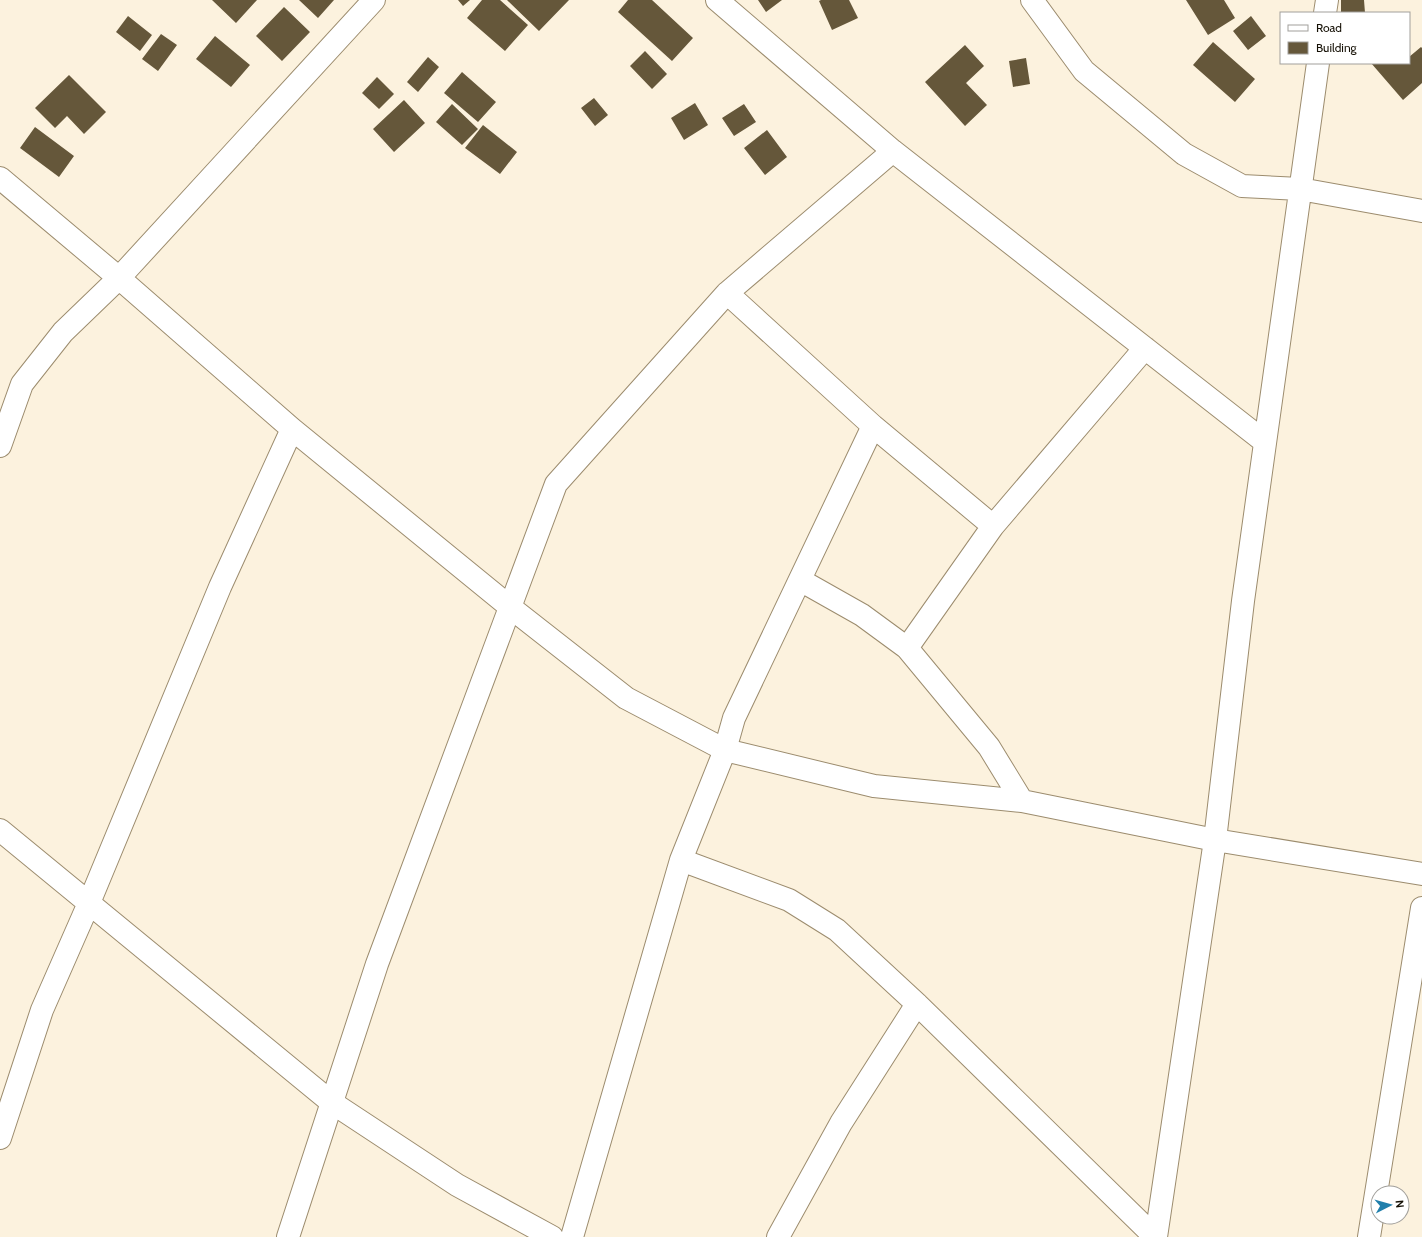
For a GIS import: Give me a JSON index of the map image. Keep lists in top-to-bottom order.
{
  "legend": ["Road", "Building"],
  "north": "right"
}
